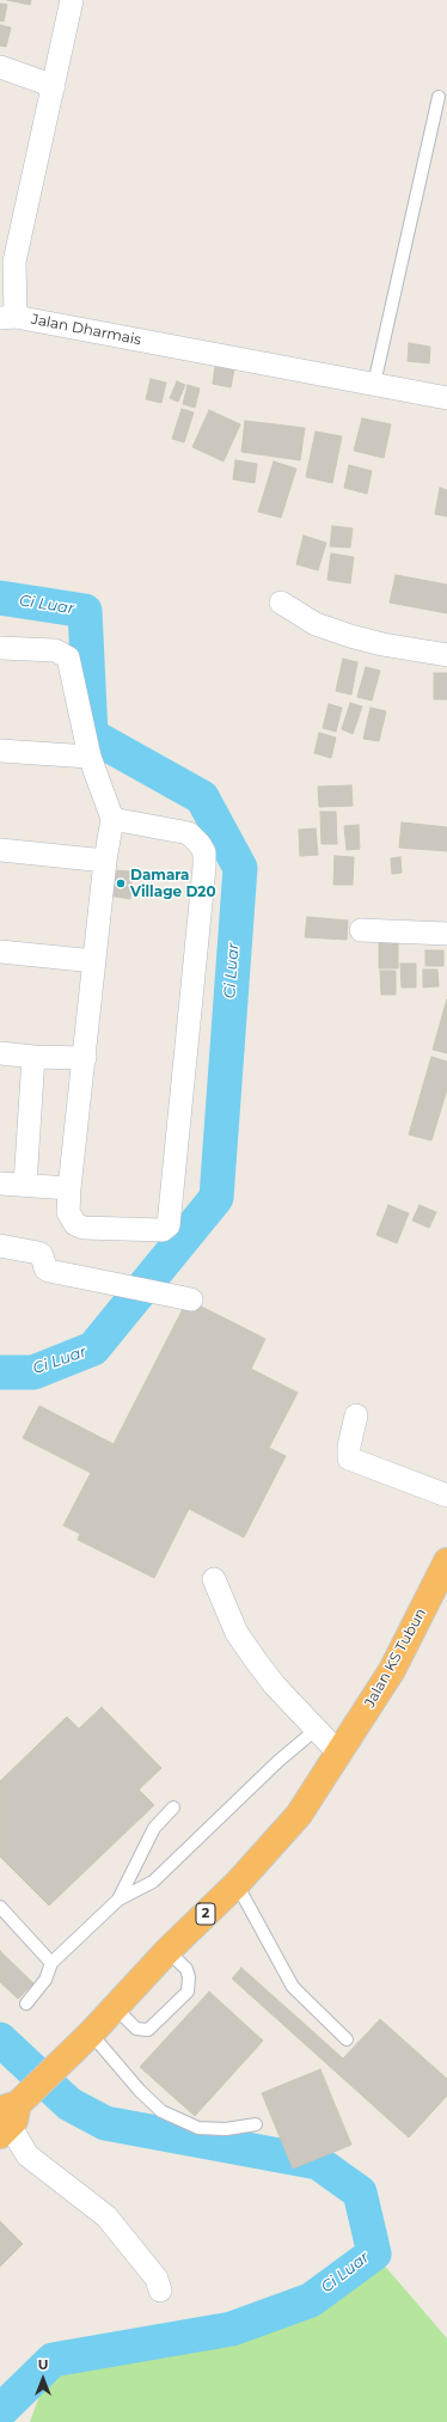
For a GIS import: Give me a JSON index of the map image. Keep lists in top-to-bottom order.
{
  "streets": {
    "highway": ["Jalan KS Tubun", "2"],
    "street": ["Jalan Dharmais"]
  },
  "crossings": [
    ["Jalan KS Tubun", "2"]
  ],
  "water": ["Ci Luar"],
  "places": ["Damara Village D20"],
  "north": "top"
}
